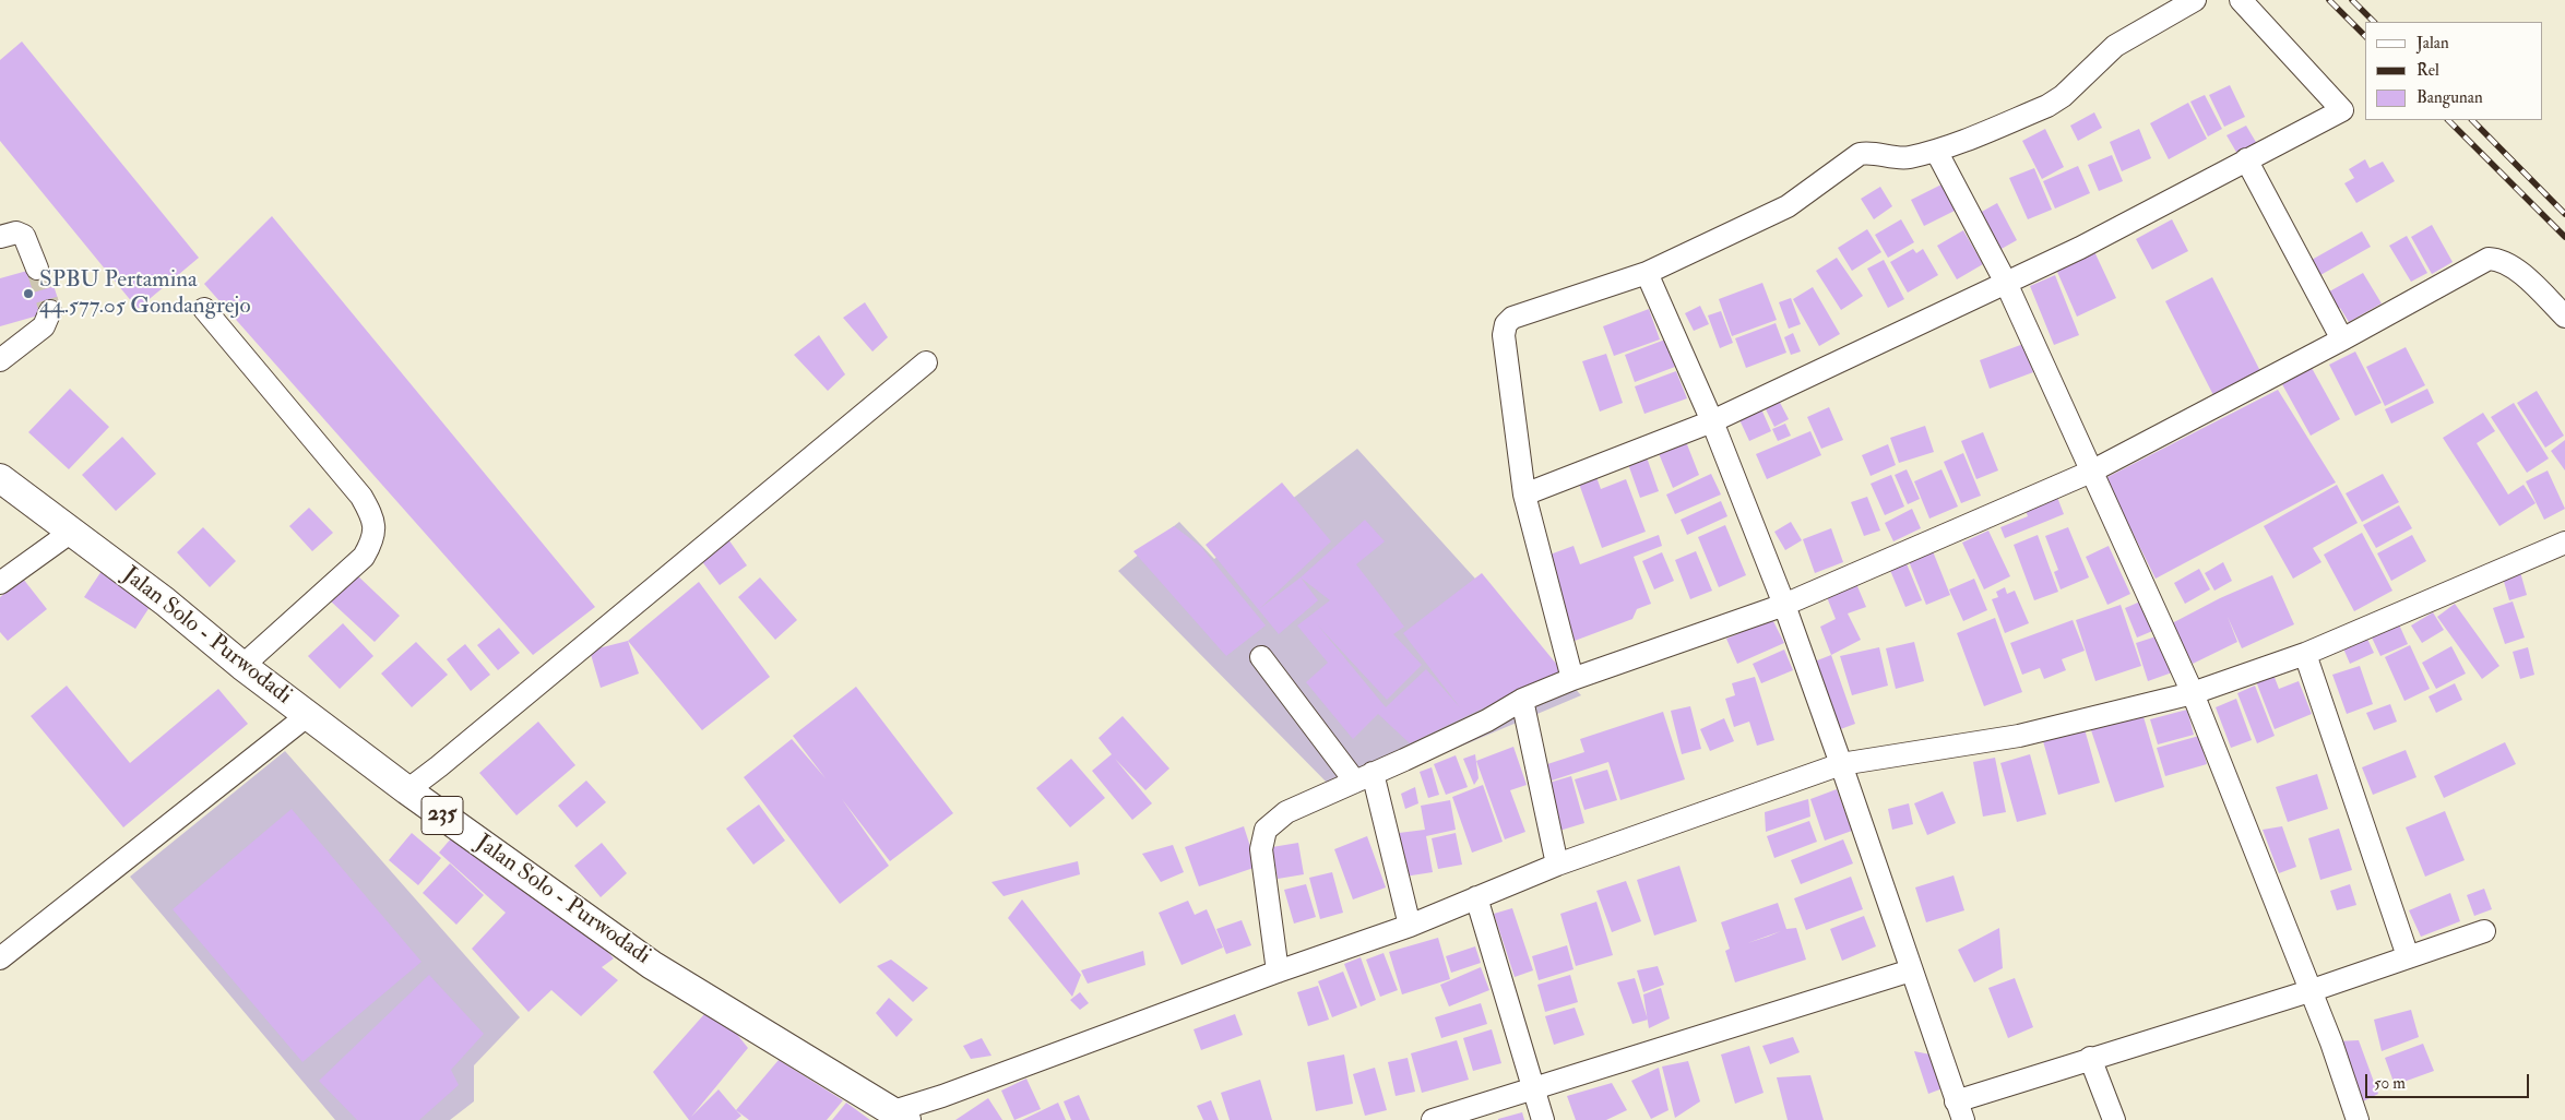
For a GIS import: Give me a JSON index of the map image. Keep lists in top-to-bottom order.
{
  "streets": {
    "main road": ["Jalan Solo - Purwodadi", "235"]
  },
  "places": ["SPBU Pertamina 44.577.05 Gondangrejo"],
  "legend": ["Jalan", "Rel", "Bangunan"],
  "scale_bar": "50 m"
}
